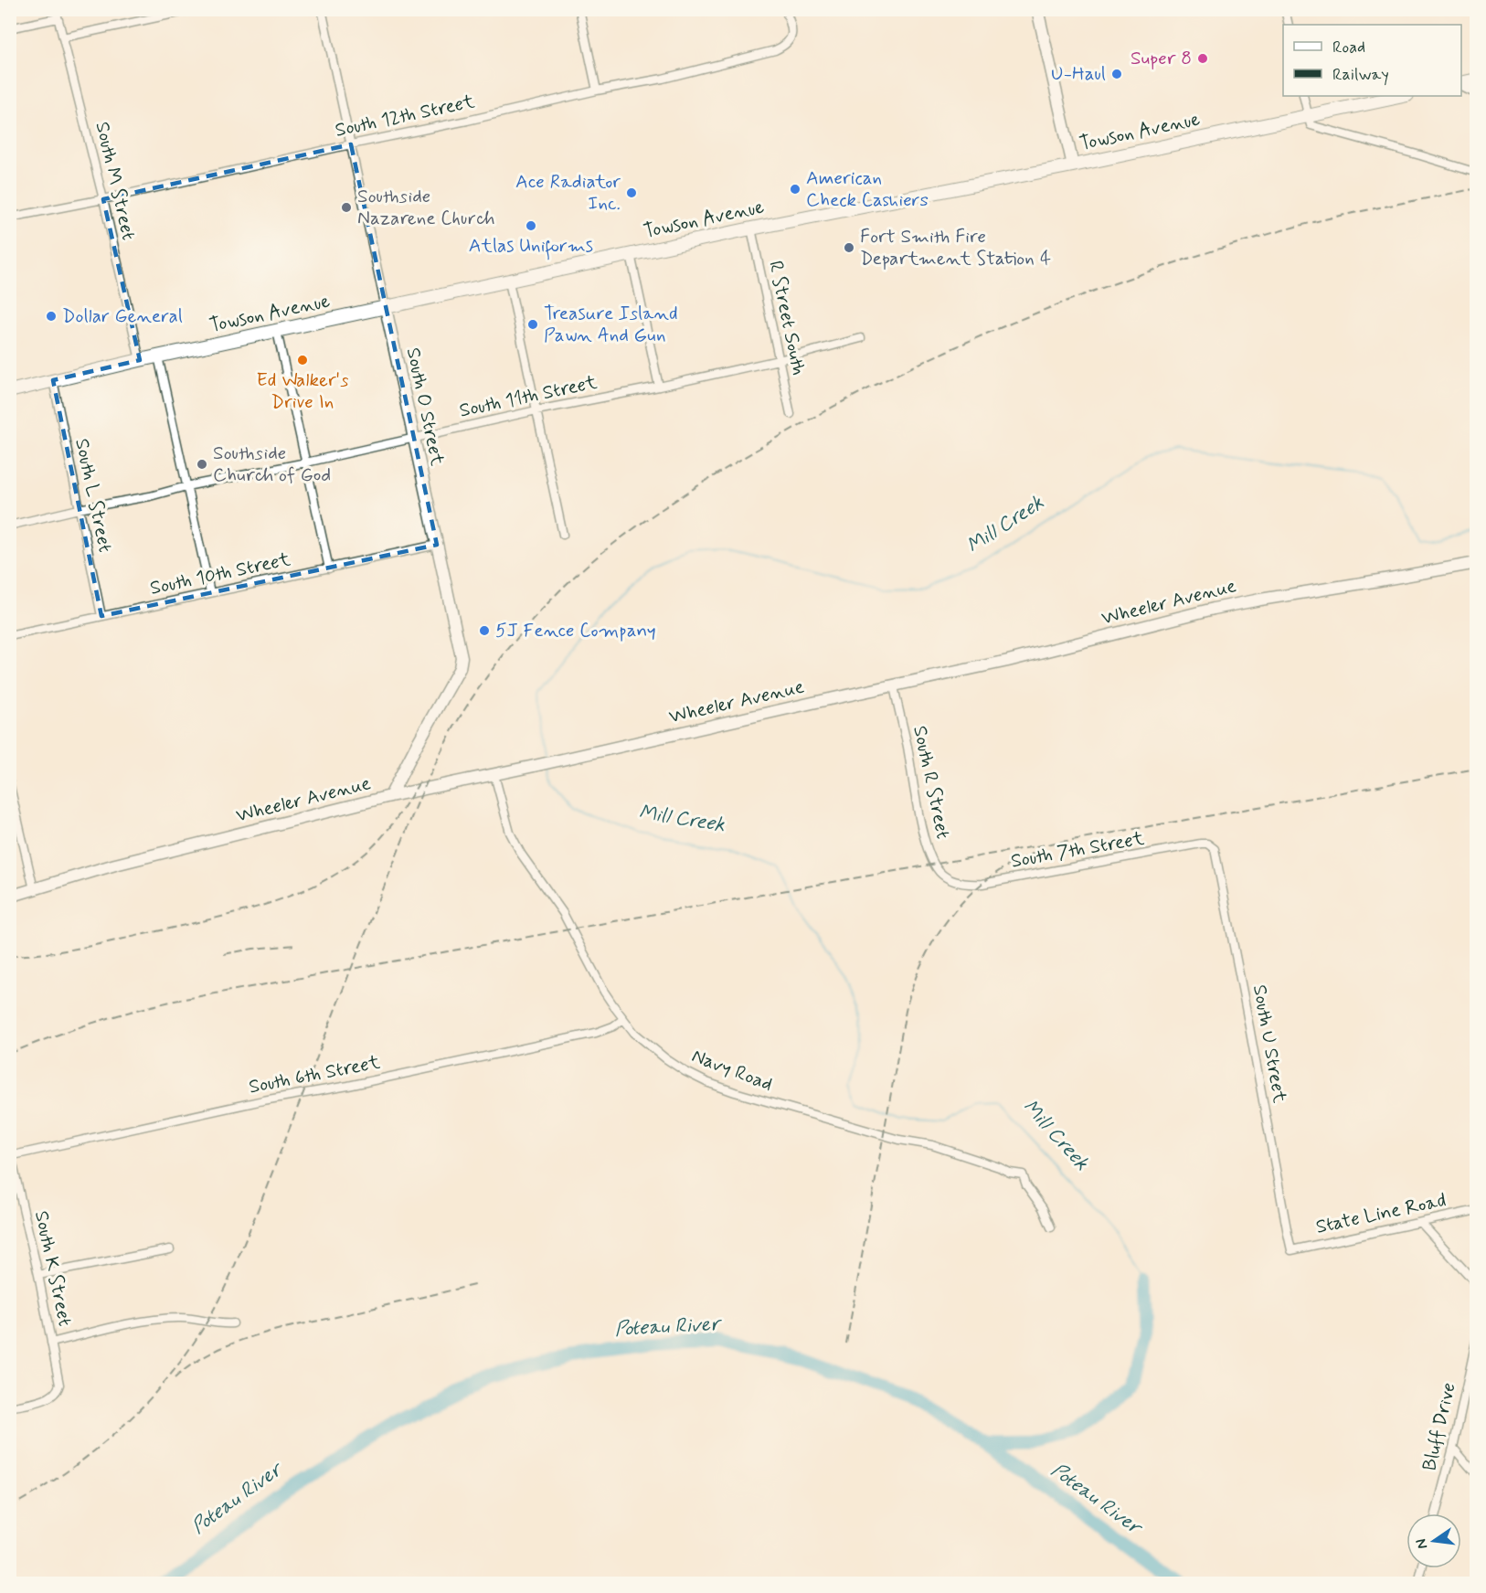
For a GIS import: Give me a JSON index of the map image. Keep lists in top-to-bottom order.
{
  "streets": {
    "main road": ["Towson Avenue", "South O Street", "Wheeler Avenue"],
    "street": [
      "South 12th Street",
      "South M Street",
      "R Street South",
      "South 11th Street",
      "South L Street",
      "South 10th Street",
      "South R Street",
      "South 7th Street",
      "South U Street",
      "Navy Road",
      "South 6th Street",
      "State Line Road",
      "South K Street",
      "Bluff Drive"
    ]
  },
  "crossings": [
    ["South 12th Street", "South M Street"],
    ["South 12th Street", "South O Street"],
    ["Towson Avenue", "South M Street"],
    ["Towson Avenue", "R Street South"],
    ["Towson Avenue", "South O Street"],
    ["Towson Avenue", "South L Street"],
    ["R Street South", "South 11th Street"],
    ["South 11th Street", "South O Street"],
    ["South 11th Street", "South L Street"],
    ["South O Street", "South 10th Street"],
    ["South O Street", "Wheeler Avenue"],
    ["South L Street", "South 10th Street"],
    ["Wheeler Avenue", "South R Street"],
    ["Wheeler Avenue", "Navy Road"],
    ["South R Street", "South 7th Street"],
    ["South 7th Street", "South U Street"],
    ["South U Street", "State Line Road"],
    ["Navy Road", "South 6th Street"],
    ["South 6th Street", "South K Street"]
  ],
  "water": ["Mill Creek", "Poteau River"],
  "places": [
    "Super 8",
    "U-Haul",
    "American Check Cashiers",
    "Ace Radiator Inc.",
    "Southside Nazarene Church",
    "Atlas Uniforms",
    "Fort Smith Fire Department Station 4",
    "Dollar General",
    "Treasure Island Pawn And Gun",
    "Ed Walker's Drive In",
    "Southside Church of God",
    "5J Fence Company"
  ],
  "legend": ["Road", "Railway"],
  "north": "left"
}
